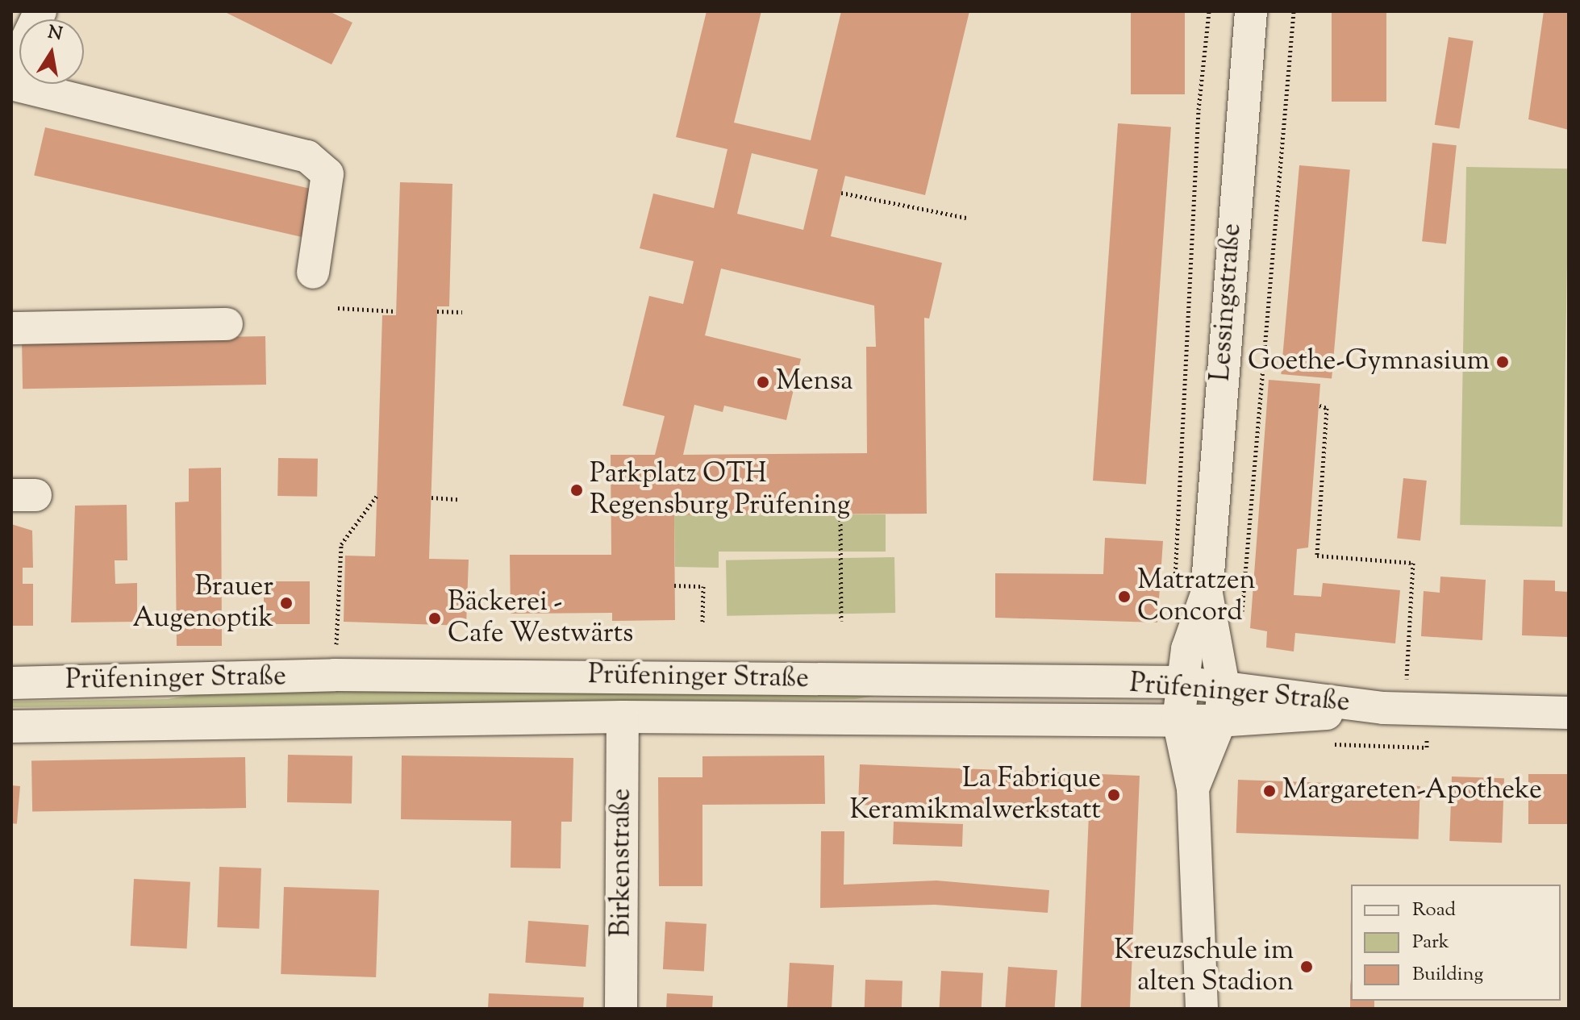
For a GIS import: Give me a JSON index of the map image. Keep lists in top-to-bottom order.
{
  "streets": {
    "street": ["Lessingstraße", "Prüfeninger Straße", "Birkenstraße"]
  },
  "crossings": [
    ["Lessingstraße", "Prüfeninger Straße"],
    ["Prüfeninger Straße", "Birkenstraße"]
  ],
  "places": [
    "Goethe-Gymnasium",
    "Mensa",
    "Parkplatz OTH Regensburg Prüfening",
    "Matratzen Concord",
    "Brauer Augenoptik",
    "Bäckerei - Cafe Westwärts",
    "Margareten-Apotheke",
    "La Fabrique Keramikmalwerkstatt",
    "Kreuzschule im alten Stadion"
  ],
  "legend": ["Road", "Park", "Building"],
  "north": "top"
}
